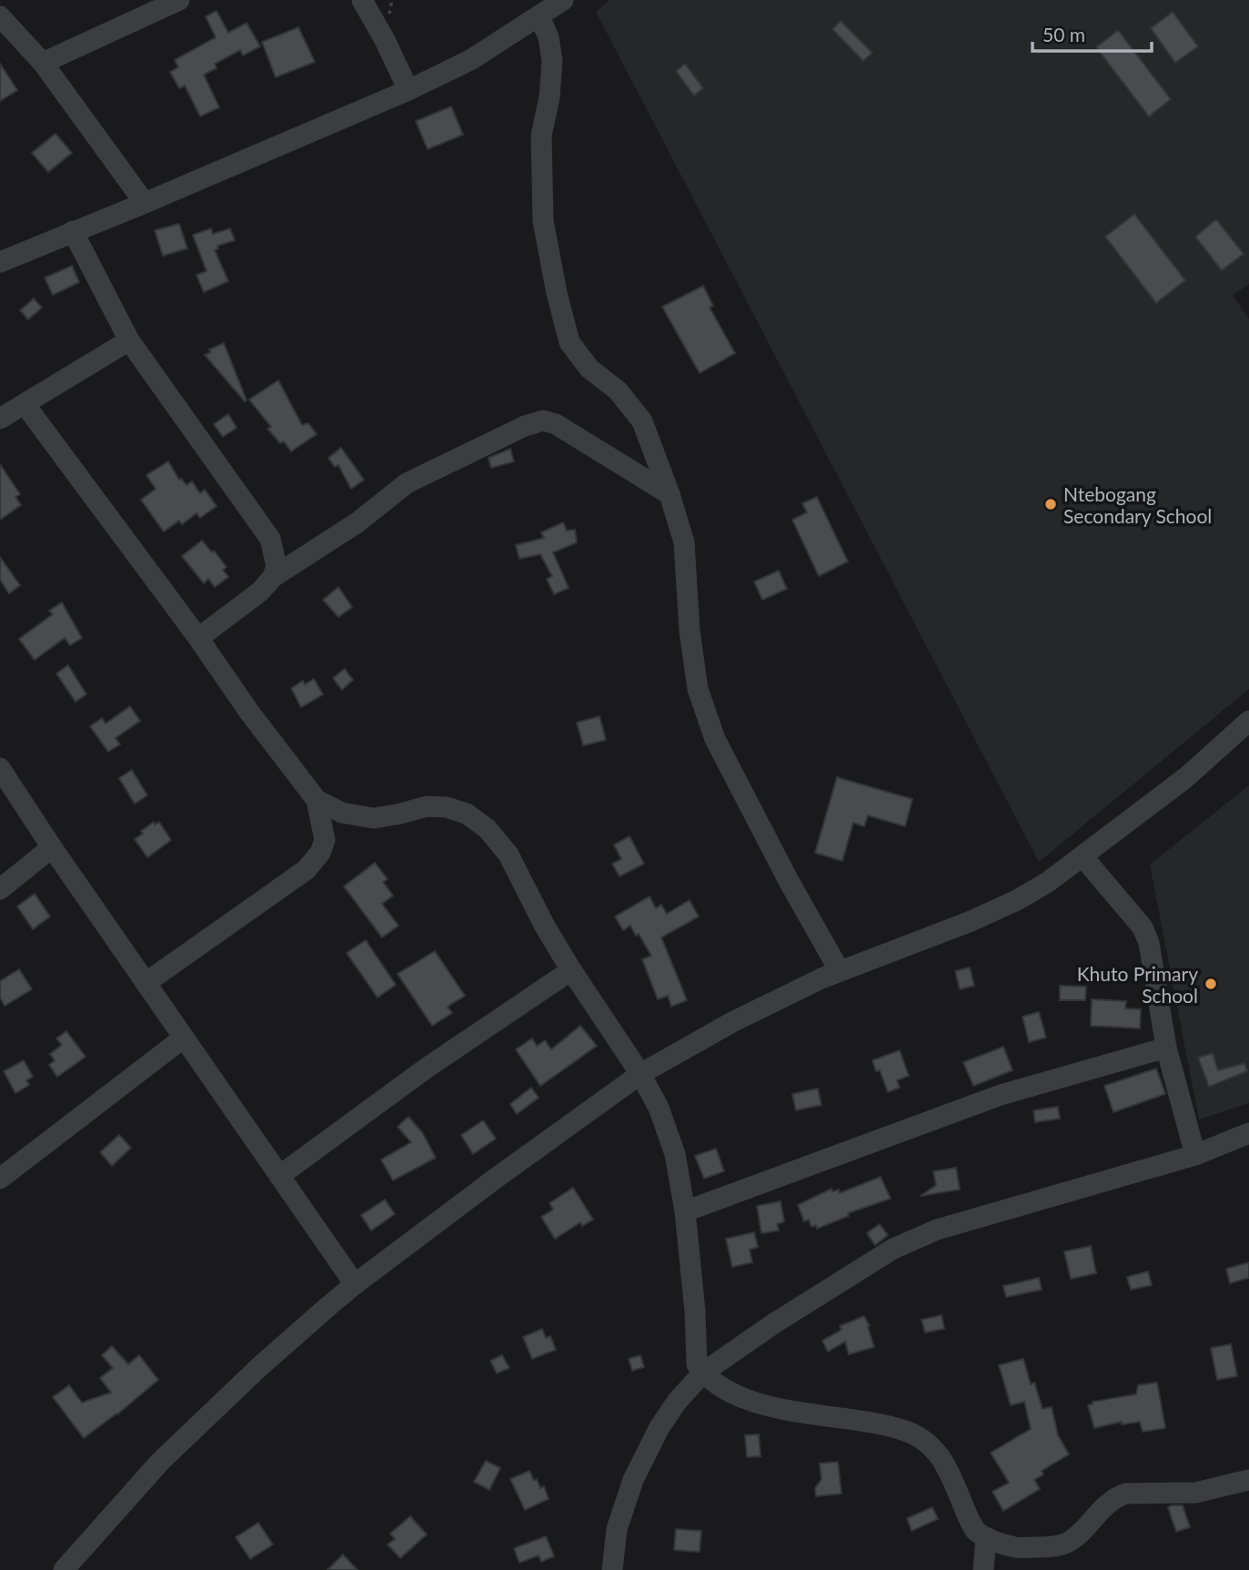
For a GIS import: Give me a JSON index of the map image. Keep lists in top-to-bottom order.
{
  "places": ["Ntebogang Secondary School", "Khuto Primary School"],
  "scale_bar": "50 m"
}
